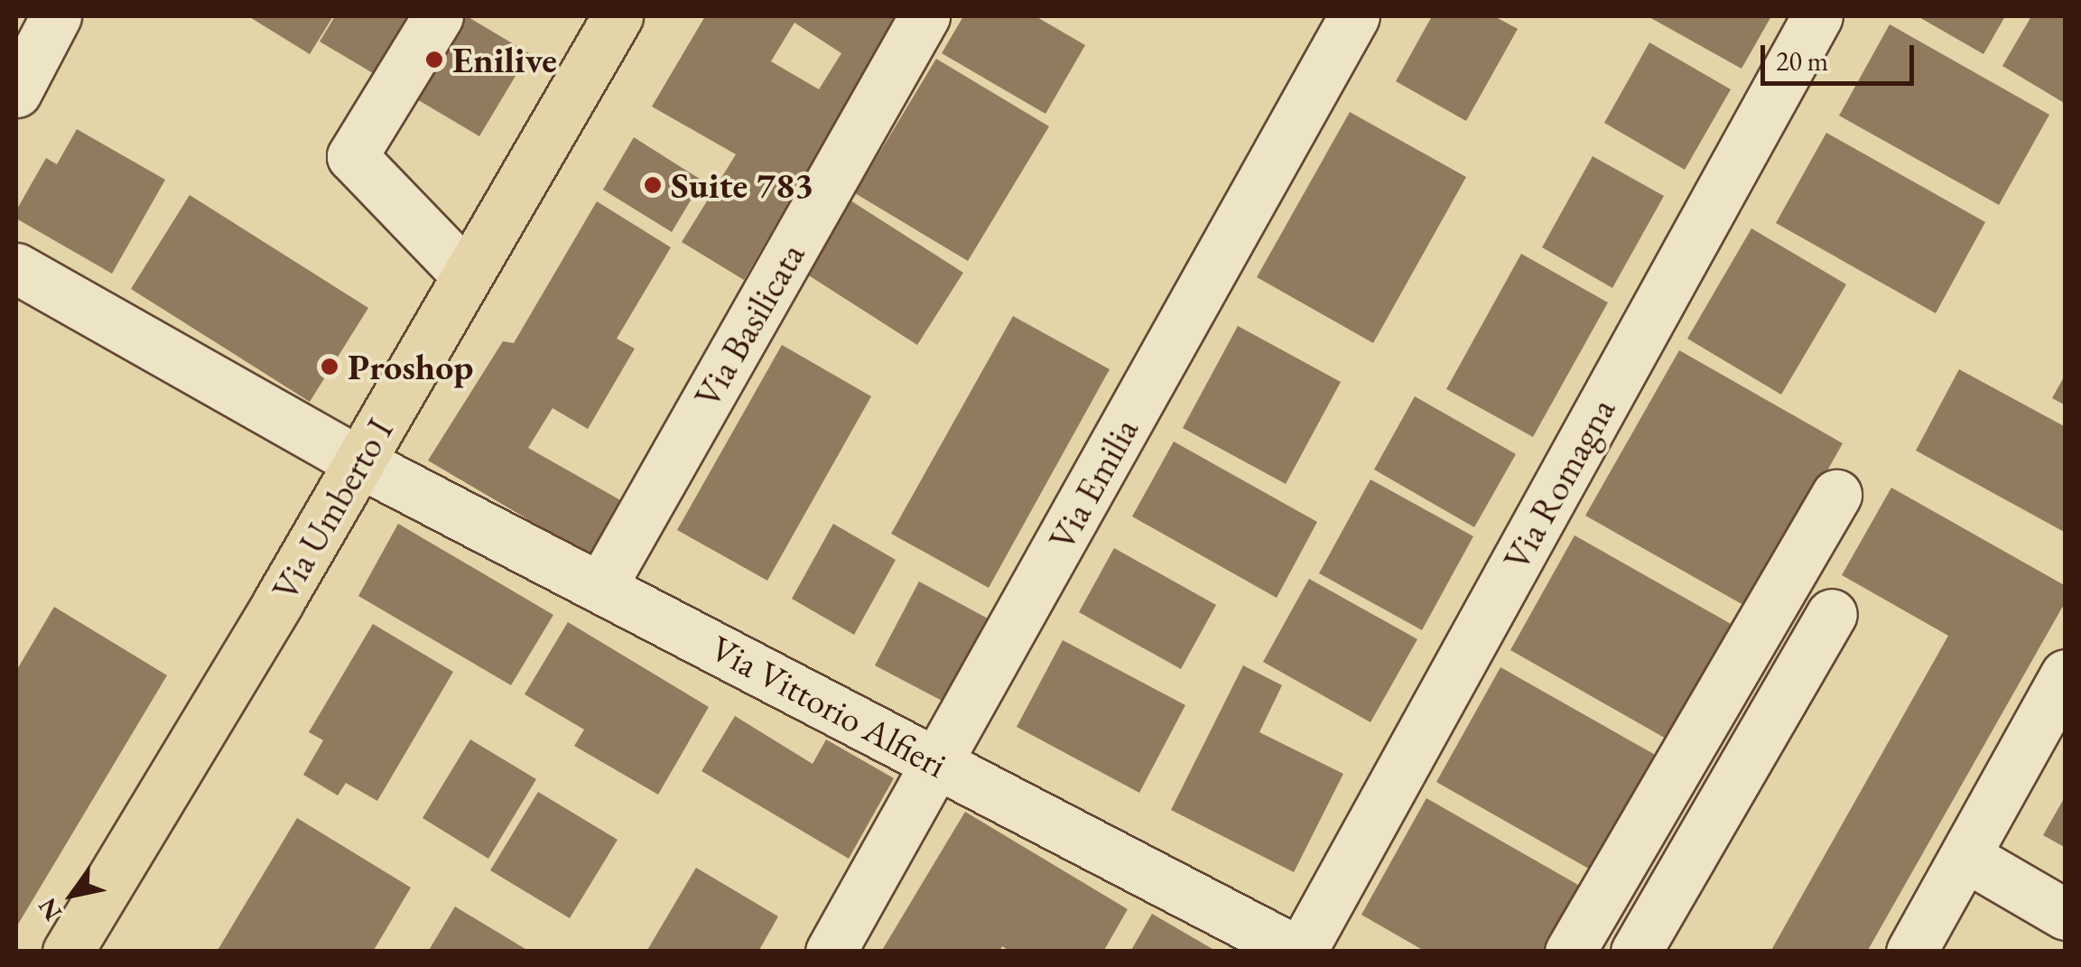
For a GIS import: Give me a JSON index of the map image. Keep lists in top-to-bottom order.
{
  "streets": {
    "main road": ["Via Umberto I"],
    "street": [
      "Via Basilicata",
      "Via Emilia",
      "Via Romagna",
      "Via Vittorio Alfieri"
    ]
  },
  "crossings": [
    ["Via Basilicata", "Via Vittorio Alfieri"],
    ["Via Emilia", "Via Vittorio Alfieri"],
    ["Via Romagna", "Via Vittorio Alfieri"],
    ["Via Umberto I", "Via Vittorio Alfieri"]
  ],
  "places": ["Enilive", "Suite 783", "Proshop"],
  "scale_bar": "20 m",
  "north": "bottom left"
}
